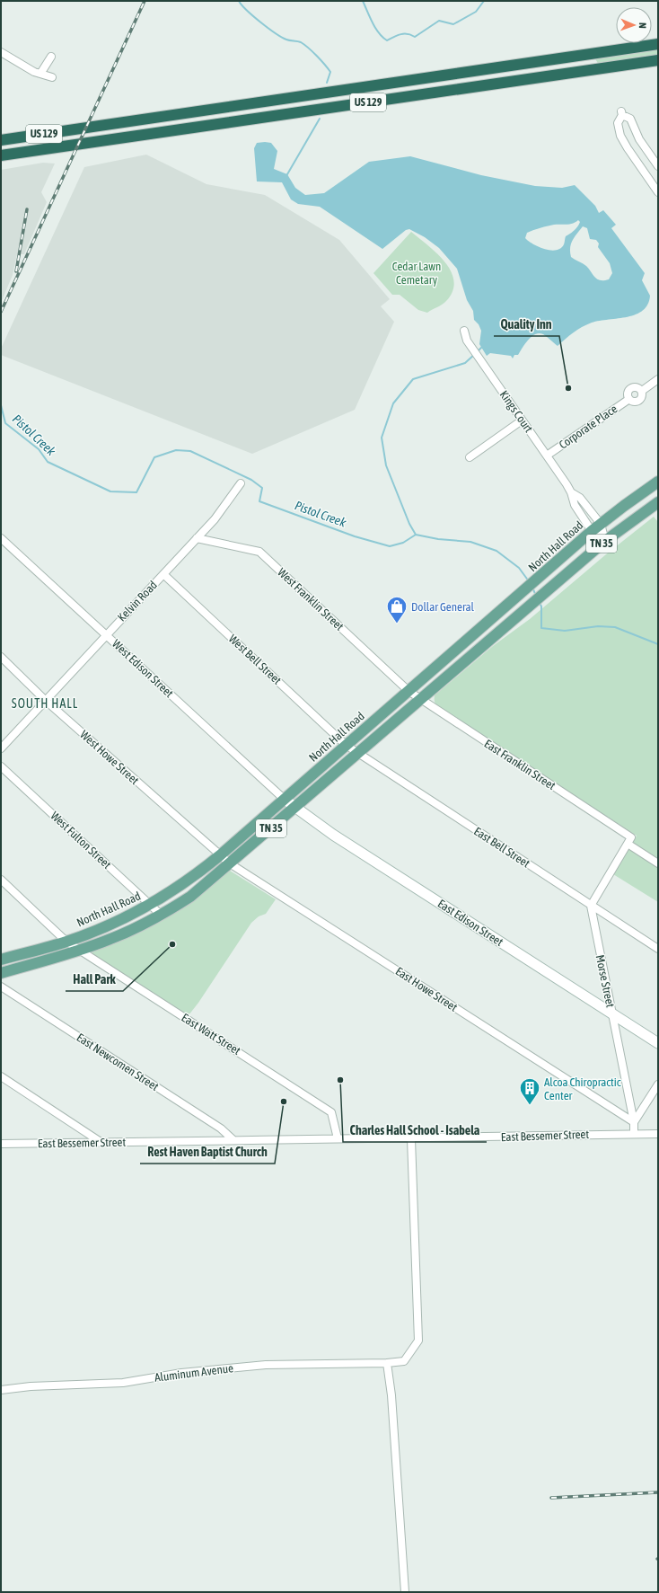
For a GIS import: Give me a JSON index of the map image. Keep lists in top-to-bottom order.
{
  "streets": {
    "highway": ["US 129"],
    "main road": ["TN 35", "North Hall Road"],
    "street": [
      "Kings Court",
      "Corporate Place",
      "West Franklin Street",
      "Kelvin Road",
      "West Bell Street",
      "West Edison Street",
      "West Howe Street",
      "East Franklin Street",
      "West Fulton Street",
      "East Bell Street",
      "East Edison Street",
      "Morse Street",
      "East Howe Street",
      "East Watt Street",
      "East Newcomen Street",
      "East Bessemer Street",
      "Aluminum Avenue"
    ]
  },
  "crossings": [
    ["Kings Court", "Corporate Place"],
    ["Kings Court", "TN 35"],
    ["Kings Court", "North Hall Road"],
    ["TN 35", "East Franklin Street"],
    ["TN 35", "West Fulton Street"],
    ["TN 35", "East Bell Street"],
    ["TN 35", "East Edison Street"],
    ["TN 35", "East Howe Street"],
    ["TN 35", "East Watt Street"],
    ["North Hall Road", "West Franklin Street"],
    ["North Hall Road", "West Bell Street"],
    ["North Hall Road", "West Edison Street"],
    ["North Hall Road", "West Howe Street"],
    ["North Hall Road", "East Franklin Street"],
    ["North Hall Road", "West Fulton Street"],
    ["North Hall Road", "East Bell Street"],
    ["North Hall Road", "East Edison Street"],
    ["North Hall Road", "East Howe Street"],
    ["North Hall Road", "East Watt Street"],
    ["West Franklin Street", "Kelvin Road"],
    ["West Franklin Street", "East Franklin Street"],
    ["Kelvin Road", "West Bell Street"],
    ["Kelvin Road", "West Edison Street"],
    ["Kelvin Road", "West Howe Street"],
    ["West Bell Street", "East Bell Street"],
    ["West Edison Street", "East Edison Street"],
    ["West Howe Street", "East Howe Street"],
    ["East Bell Street", "Morse Street"],
    ["East Edison Street", "Morse Street"],
    ["Morse Street", "East Howe Street"],
    ["Morse Street", "East Bessemer Street"],
    ["East Watt Street", "East Bessemer Street"],
    ["East Newcomen Street", "East Bessemer Street"],
    ["East Bessemer Street", "Aluminum Avenue"]
  ],
  "districts": ["SOUTH HALL"],
  "water": ["Pistol Creek"],
  "parks": ["Cedar Lawn Cemetary"],
  "places": {
    "other": [
      "Quality Inn",
      "Hall Park",
      "Charles Hall School - Isabela",
      "Rest Haven Baptist Church"
    ],
    "shop": ["Dollar General"],
    "building": ["Alcoa Chiropractic Center"]
  },
  "north": "right"
}
